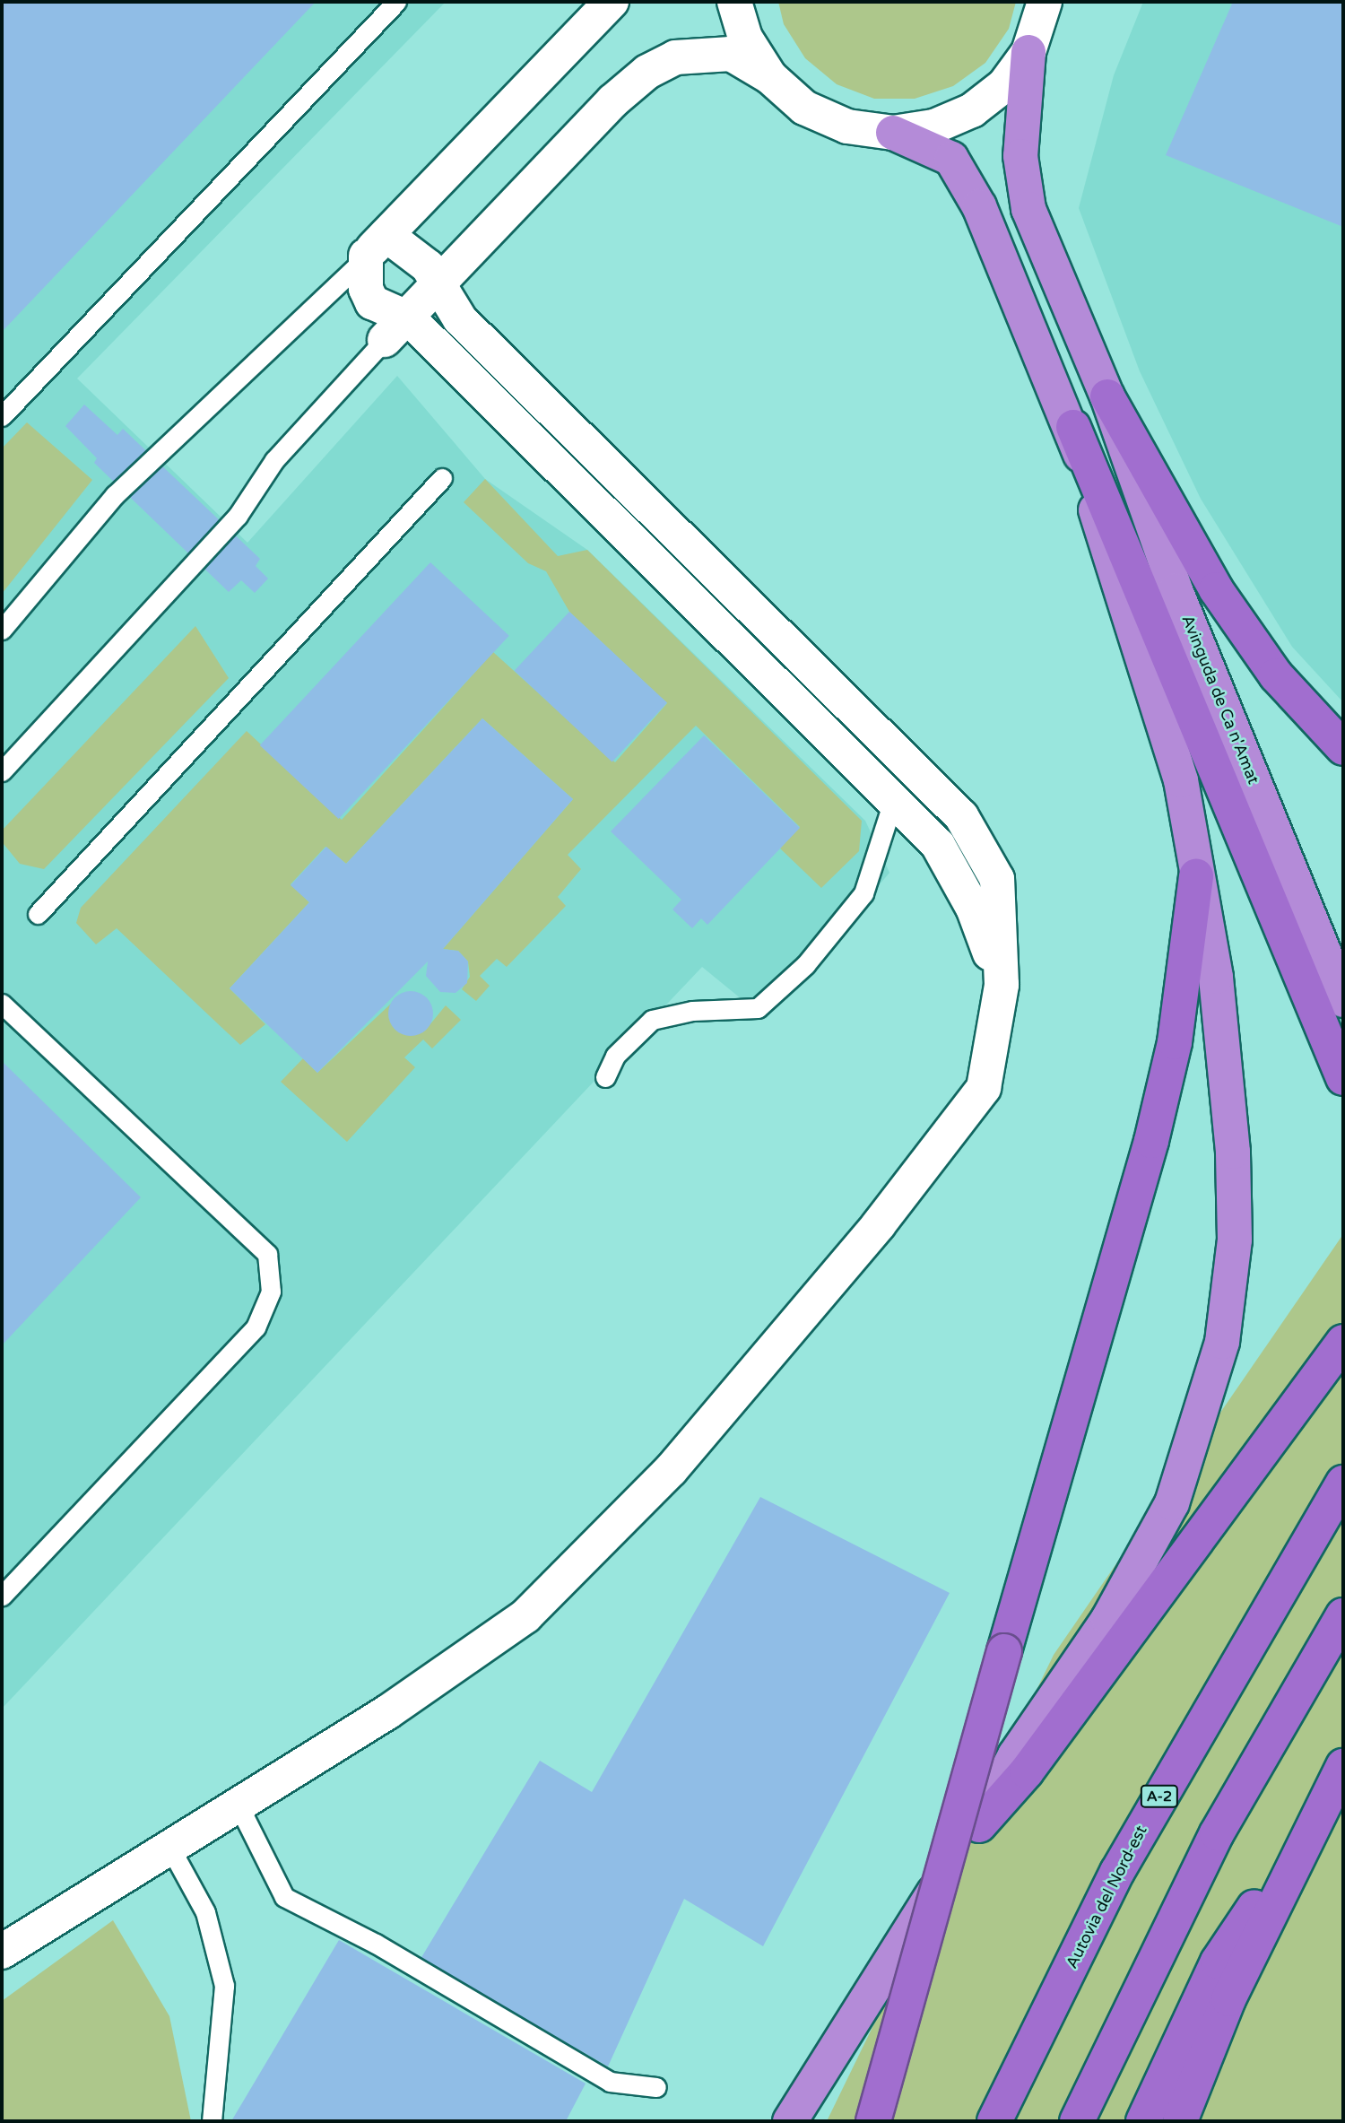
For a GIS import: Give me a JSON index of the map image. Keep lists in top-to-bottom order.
{
  "streets": {
    "highway": ["Avinguda de Ca n'Amat", "A-2", "Autovia del Nord-est"]
  }
}
